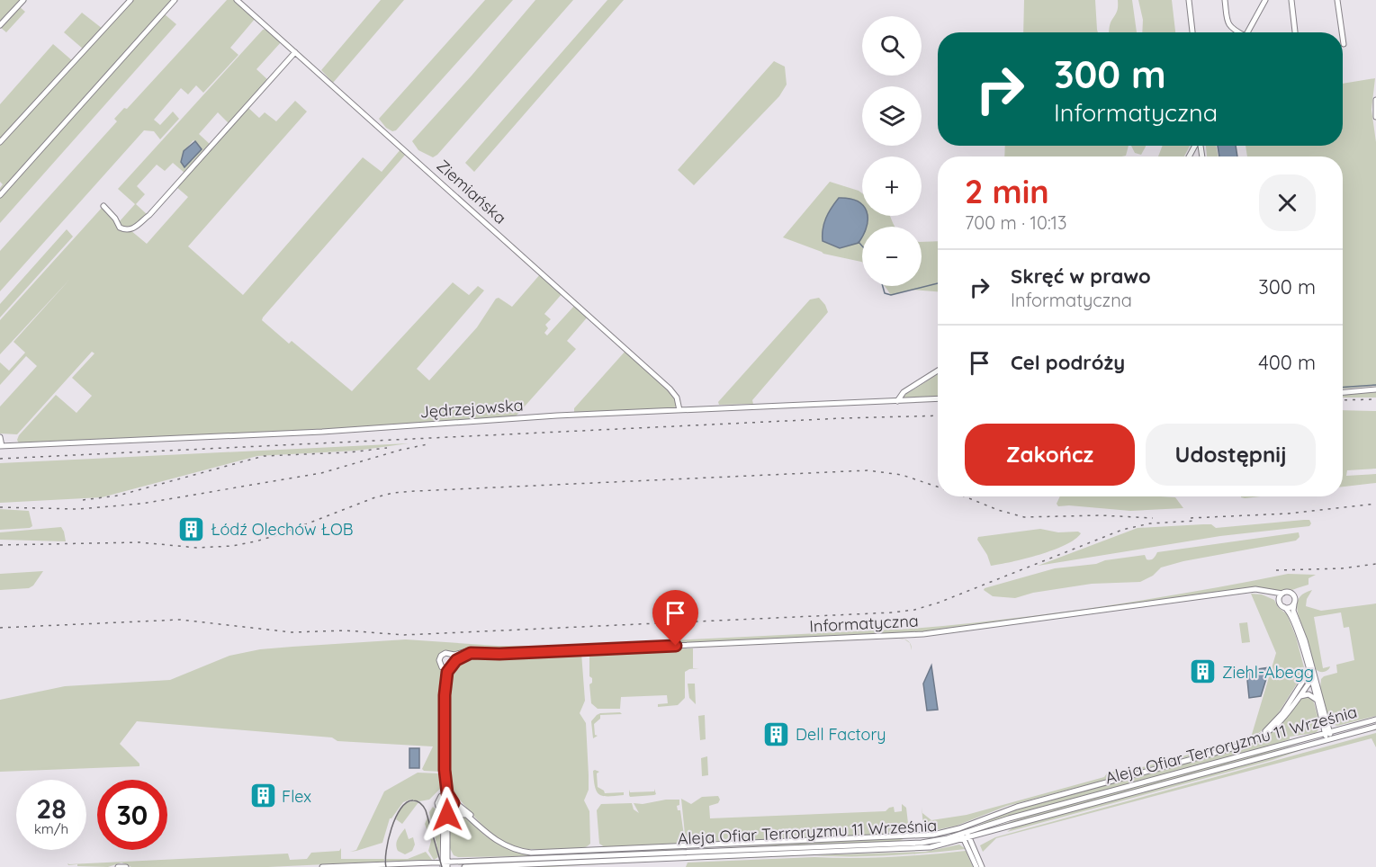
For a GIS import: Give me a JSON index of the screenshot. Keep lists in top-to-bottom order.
{
  "streets": {
    "street": [
      "Ziemiańska",
      "Jędrzejowska",
      "Informatyczna",
      "Aleja Ofiar Terroryzmu 11 Września"
    ]
  },
  "crossings": [
    ["Ziemiańska", "Jędrzejowska"]
  ],
  "places": {
    "building": [
      "Łódź Olechów ŁOB",
      "Ziehl-Abegg",
      "Dell Factory",
      "Flex"
    ]
  },
  "page": {
    "map_buttons": ["+", "−"],
    "turn": ["300 m", "Informatyczna"],
    "heading": ["2 min", "700 m · 10:13"],
    "list": [
      {
        "name": "Skręć w prawo",
        "note": "Informatyczna",
        "value": "300 m"
      },
      {
        "name": "Cel podróży",
        "value": "400 m"
      }
    ],
    "buttons": ["Zakończ", "Udostępnij"],
    "speed": "28 km/h",
    "limit": "30"
  }
}
